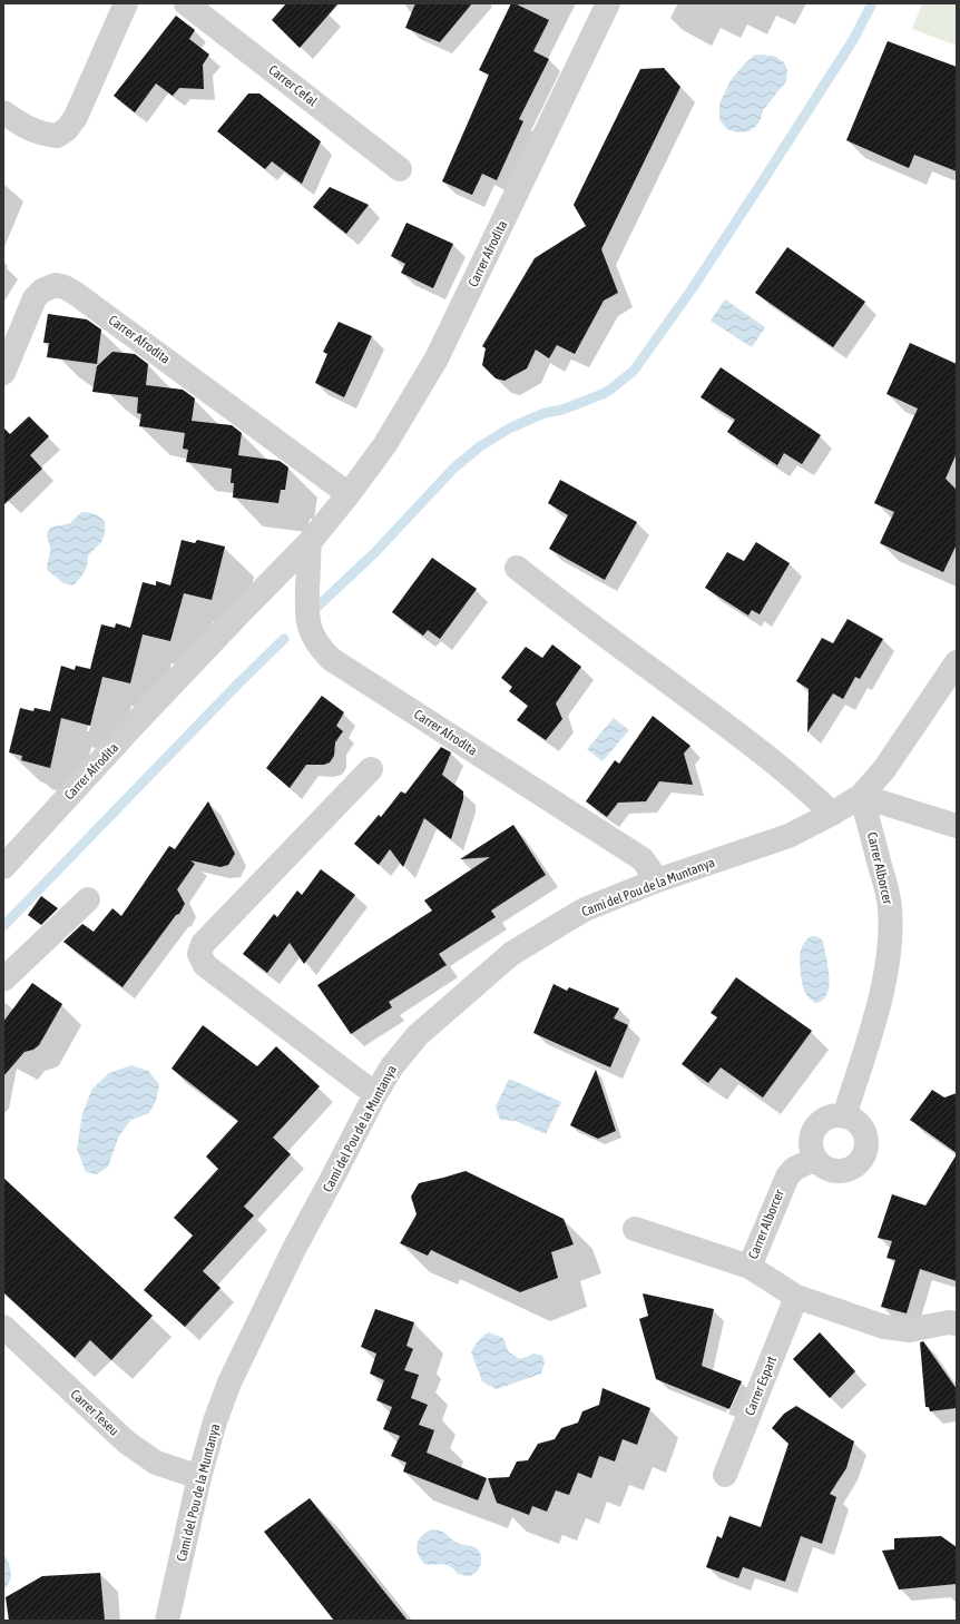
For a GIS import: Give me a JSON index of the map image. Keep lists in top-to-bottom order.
{
  "streets": {
    "street": [
      "Carrer Cefal",
      "Carrer Afrodita",
      "Carrer Alborcer",
      "Camí del Pou de la Muntanya",
      "Carrer Espart",
      "Carrer Teseu"
    ]
  },
  "crossings": [
    ["Carrer Afrodita", "Camí del Pou de la Muntanya"],
    ["Carrer Alborcer", "Camí del Pou de la Muntanya"],
    ["Camí del Pou de la Muntanya", "Carrer Teseu"]
  ]
}
